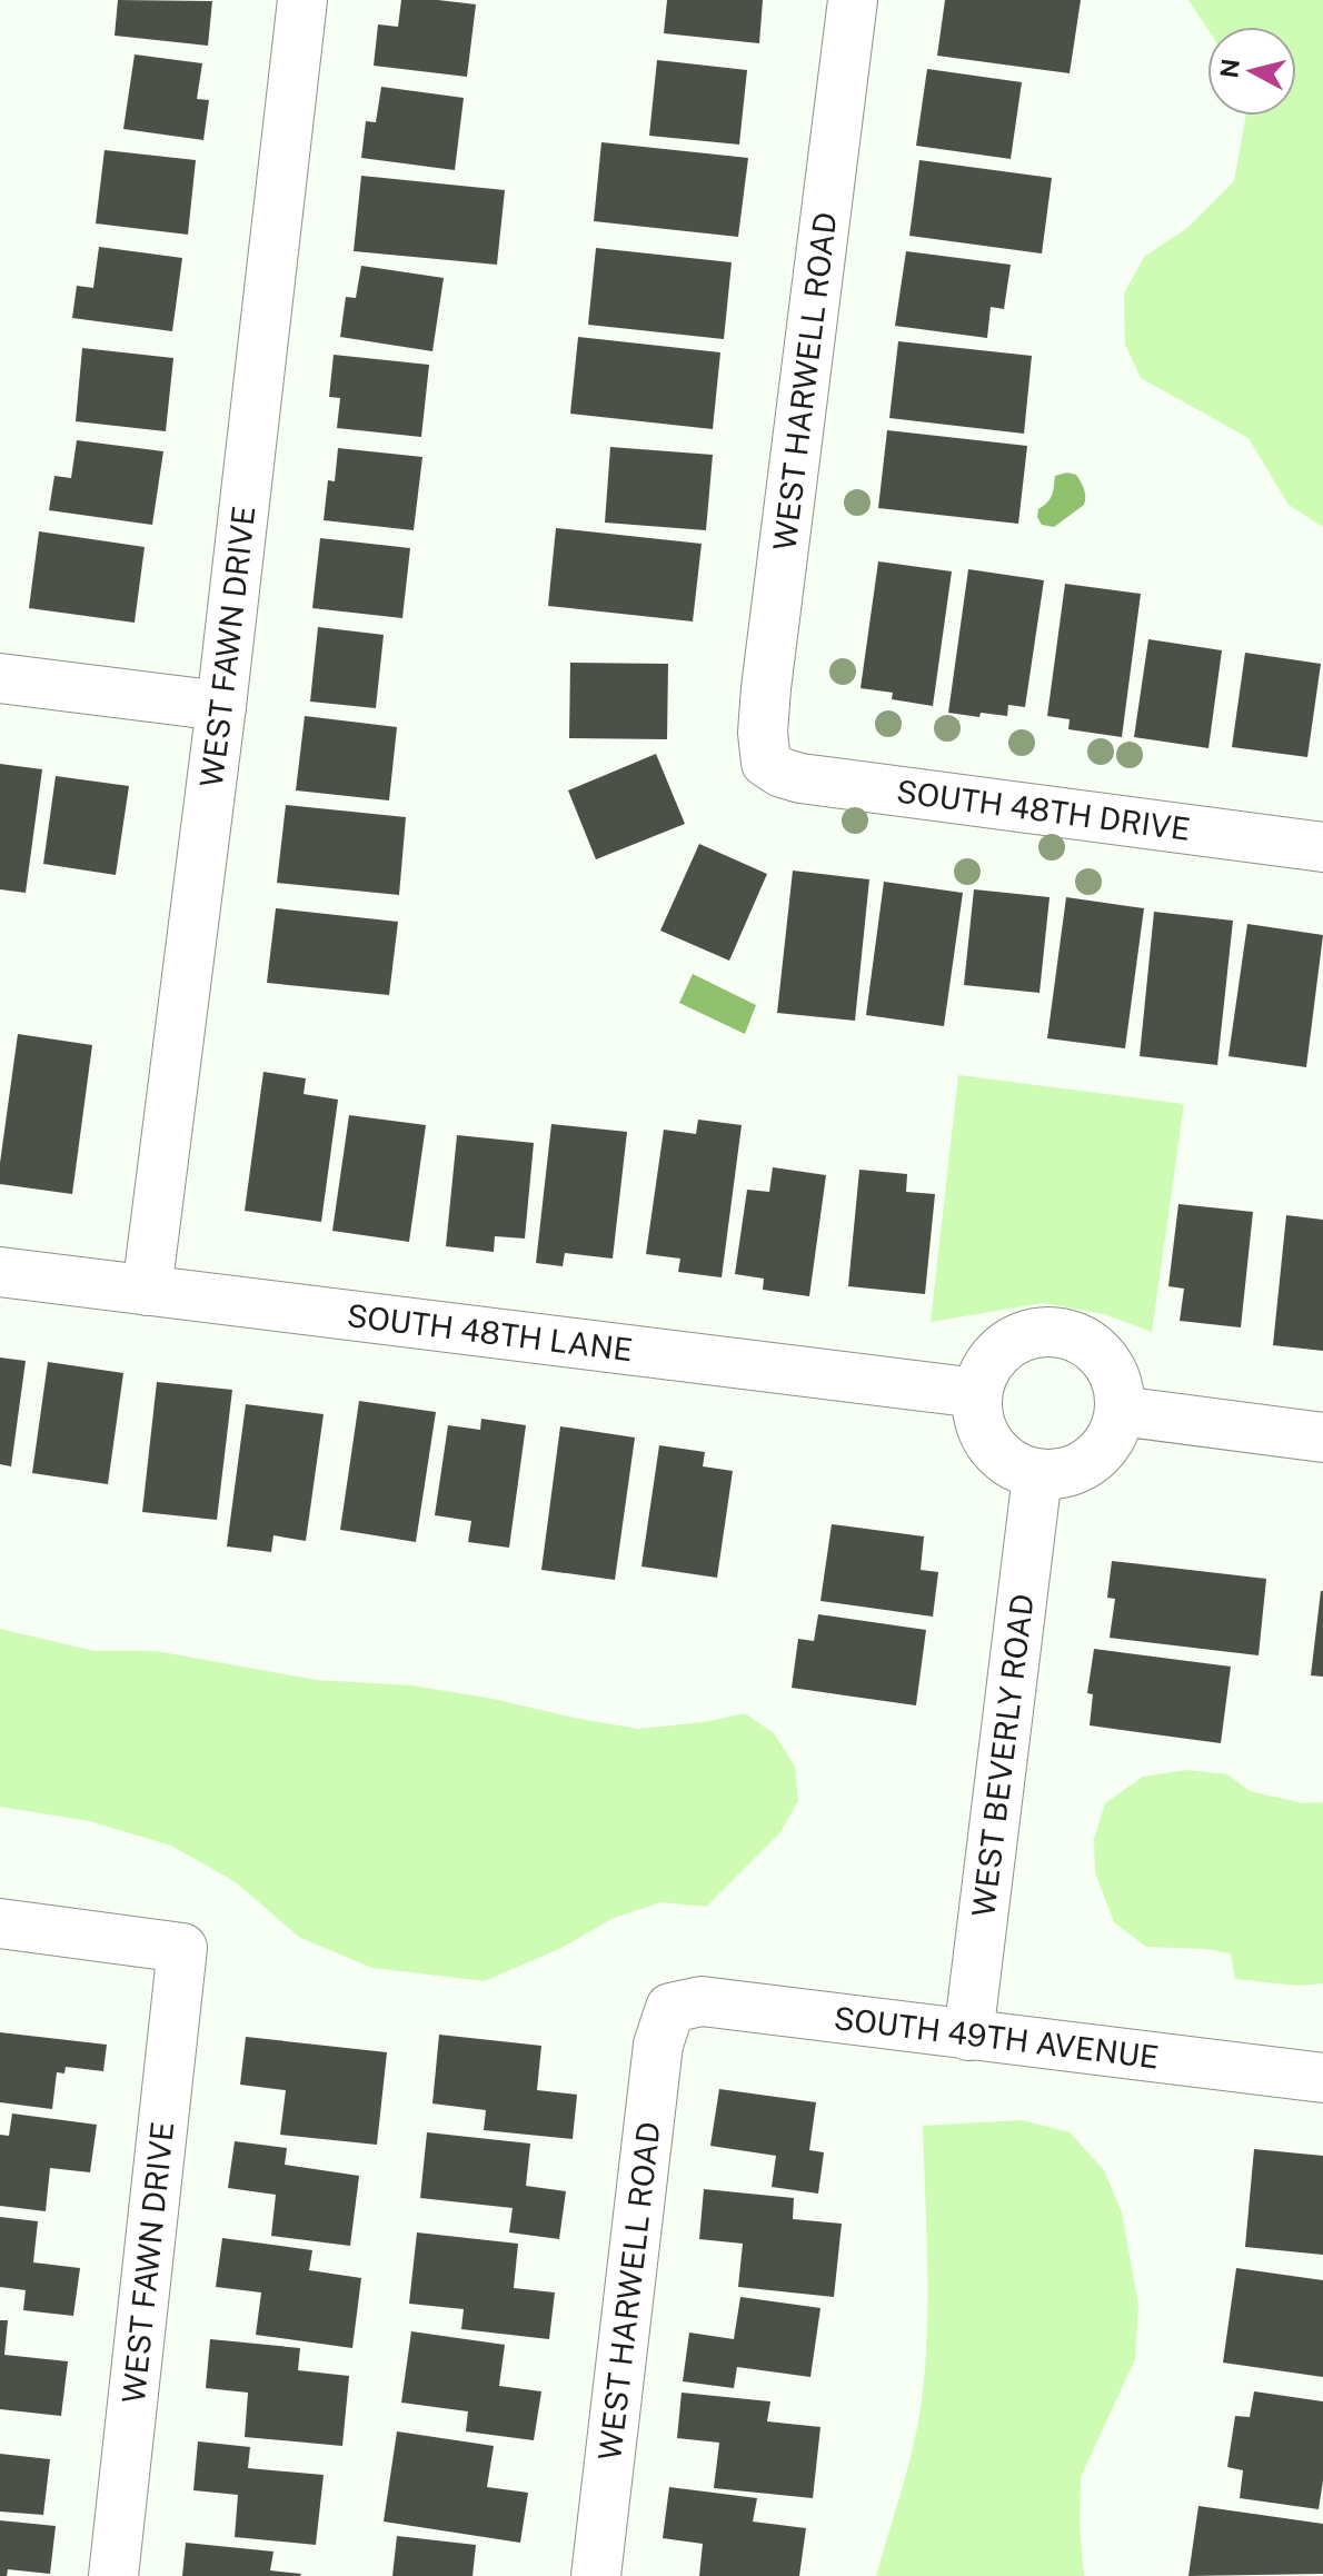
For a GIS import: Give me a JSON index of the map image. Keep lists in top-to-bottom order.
{
  "streets": {
    "street": [
      "WEST HARWELL ROAD",
      "WEST FAWN DRIVE",
      "SOUTH 48TH DRIVE",
      "SOUTH 48TH LANE",
      "WEST BEVERLY ROAD",
      "SOUTH 49TH AVENUE"
    ]
  },
  "crossings": [
    ["WEST HARWELL ROAD", "SOUTH 48TH DRIVE"],
    ["WEST HARWELL ROAD", "SOUTH 49TH AVENUE"],
    ["WEST FAWN DRIVE", "SOUTH 48TH LANE"],
    ["SOUTH 48TH LANE", "WEST BEVERLY ROAD"],
    ["WEST BEVERLY ROAD", "SOUTH 49TH AVENUE"]
  ],
  "north": "left"
}
